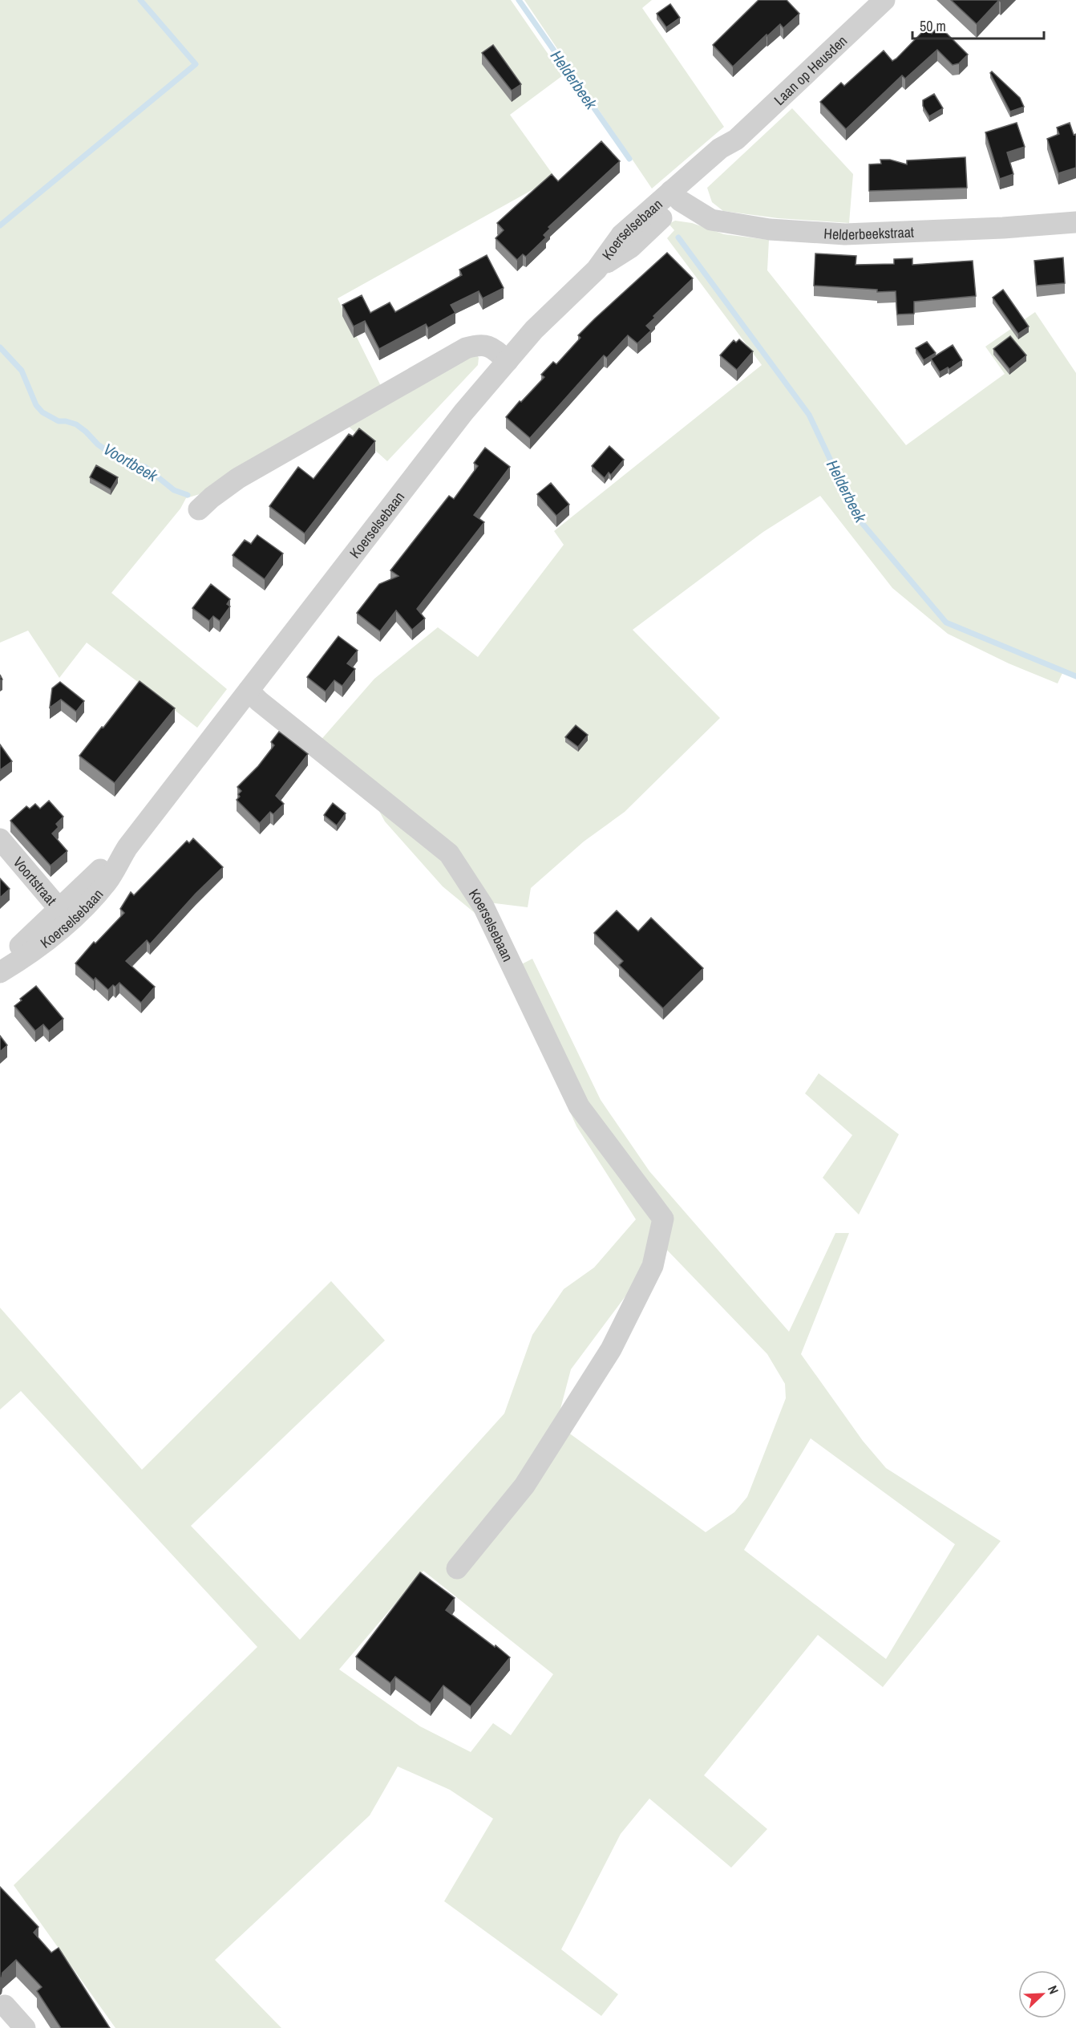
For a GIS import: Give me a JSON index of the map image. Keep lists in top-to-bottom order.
{
  "streets": {
    "street": [
      "Laan op Heusden",
      "Koerselsebaan",
      "Helderbeekstraat",
      "Voortstraat"
    ]
  },
  "crossings": [
    ["Laan op Heusden", "Koerselsebaan"],
    ["Laan op Heusden", "Helderbeekstraat"],
    ["Koerselsebaan", "Helderbeekstraat"],
    ["Koerselsebaan", "Voortstraat"]
  ],
  "water": ["Helderbeek", "Voortbeek"],
  "scale_bar": "50 m",
  "north": "top right"
}
